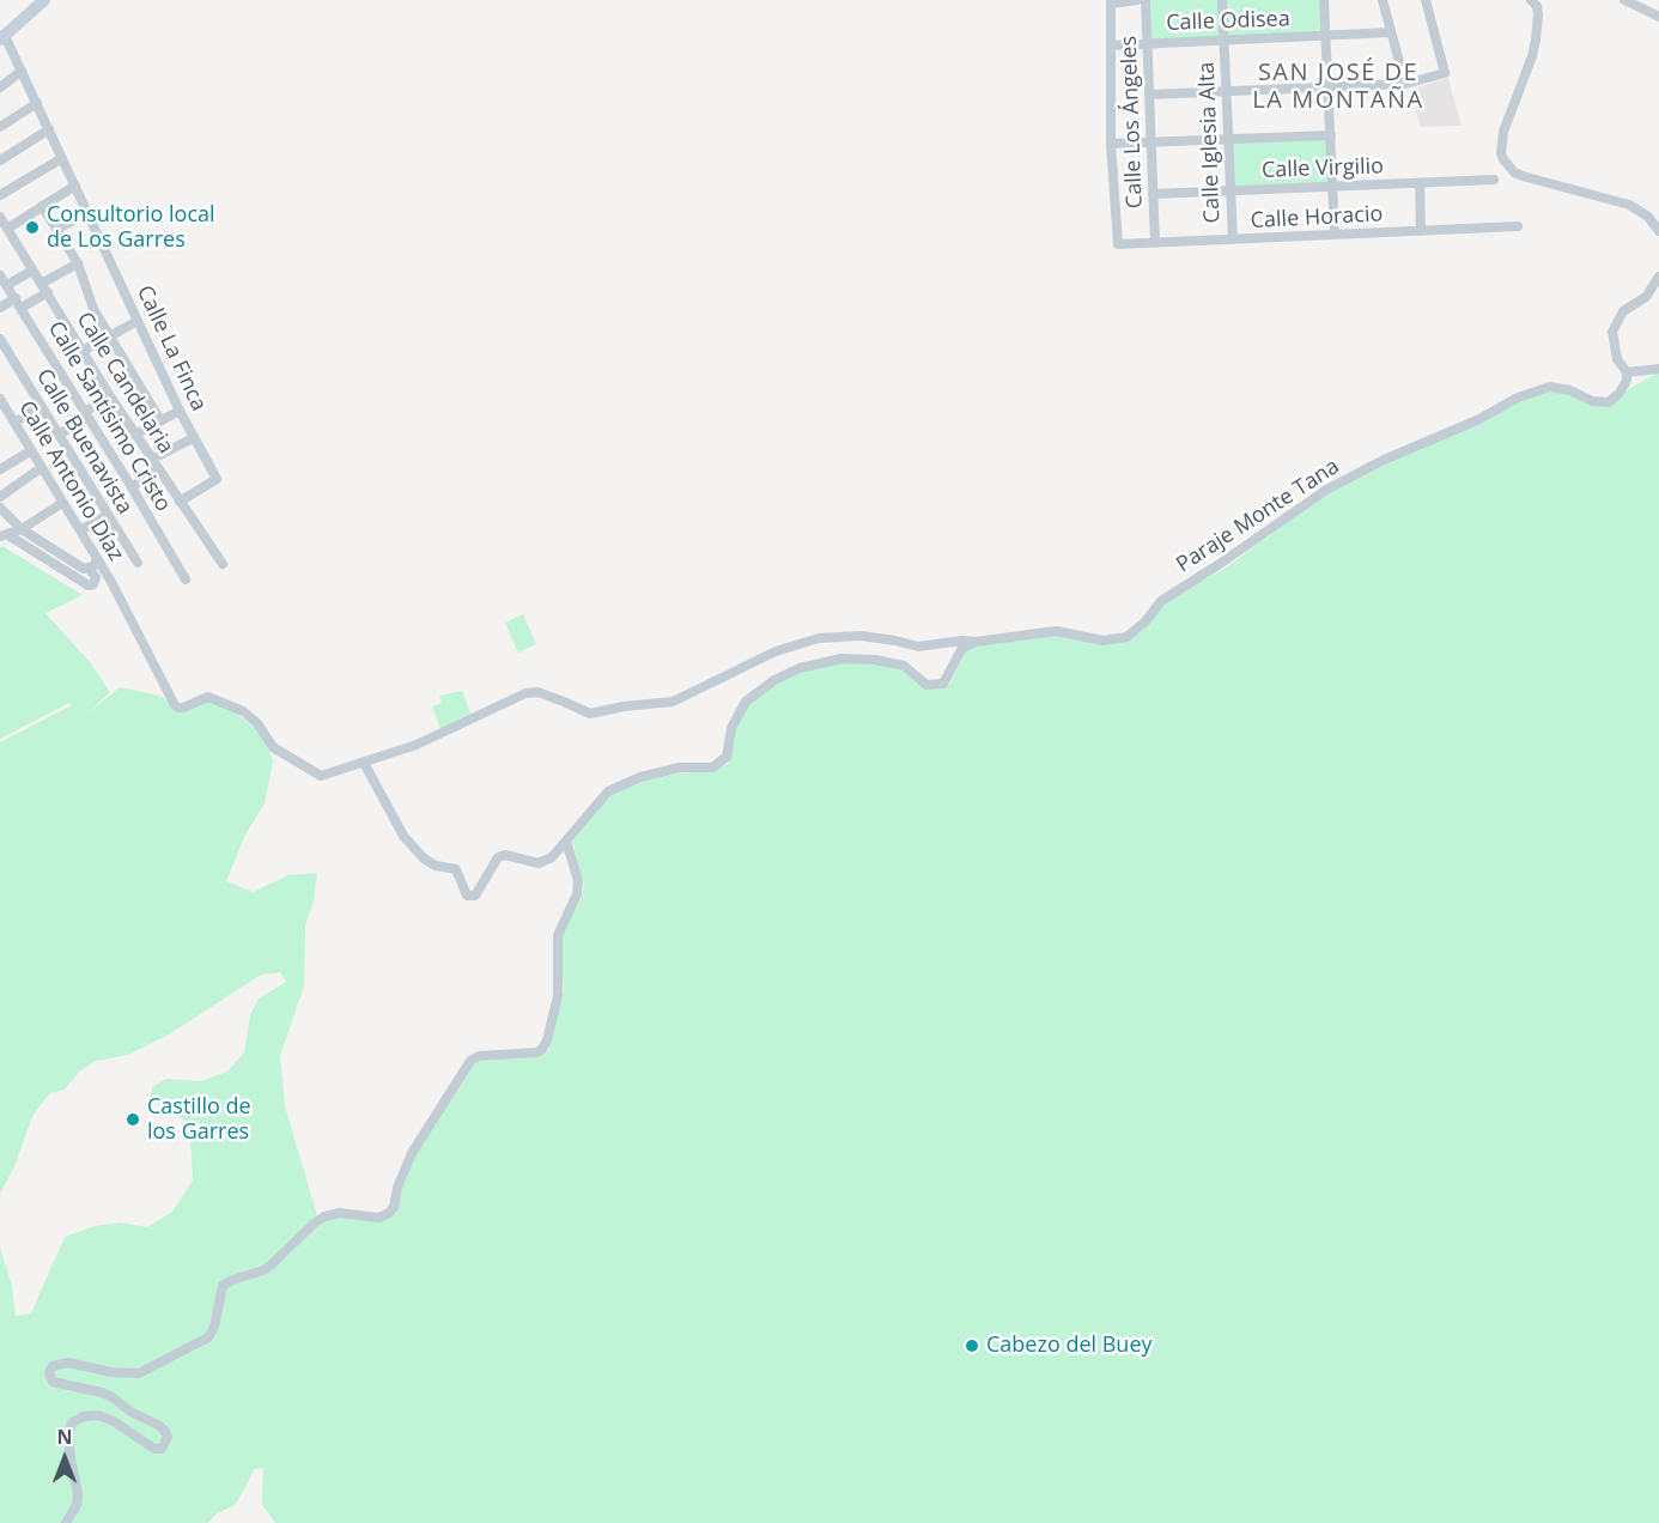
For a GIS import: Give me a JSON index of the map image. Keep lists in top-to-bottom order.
{
  "streets": {
    "street": [
      "Calle Odisea",
      "Calle Los Ángeles",
      "Calle Iglesia Alta",
      "Calle Virgilio",
      "Calle Horacio",
      "Calle La Finca",
      "Calle Candelaria",
      "Calle Santísimo Cristo",
      "Calle Buenavista",
      "Calle Antonio Díaz",
      "Paraje Monte Tana"
    ]
  },
  "crossings": [
    ["Calle Odisea", "Calle Los Ángeles"],
    ["Calle Odisea", "Calle Iglesia Alta"],
    ["Calle Los Ángeles", "Calle Virgilio"],
    ["Calle Los Ángeles", "Calle Horacio"],
    ["Calle Iglesia Alta", "Calle Virgilio"],
    ["Calle Iglesia Alta", "Calle Horacio"],
    ["Calle La Finca", "Calle Candelaria"],
    ["Calle Antonio Díaz", "Paraje Monte Tana"]
  ],
  "districts": ["SAN JOSÉ DE LA MONTAÑA"],
  "places": ["Consultorio local de Los Garres", "Castillo de los Garres", "Cabezo del Buey"],
  "north": "top"
}
